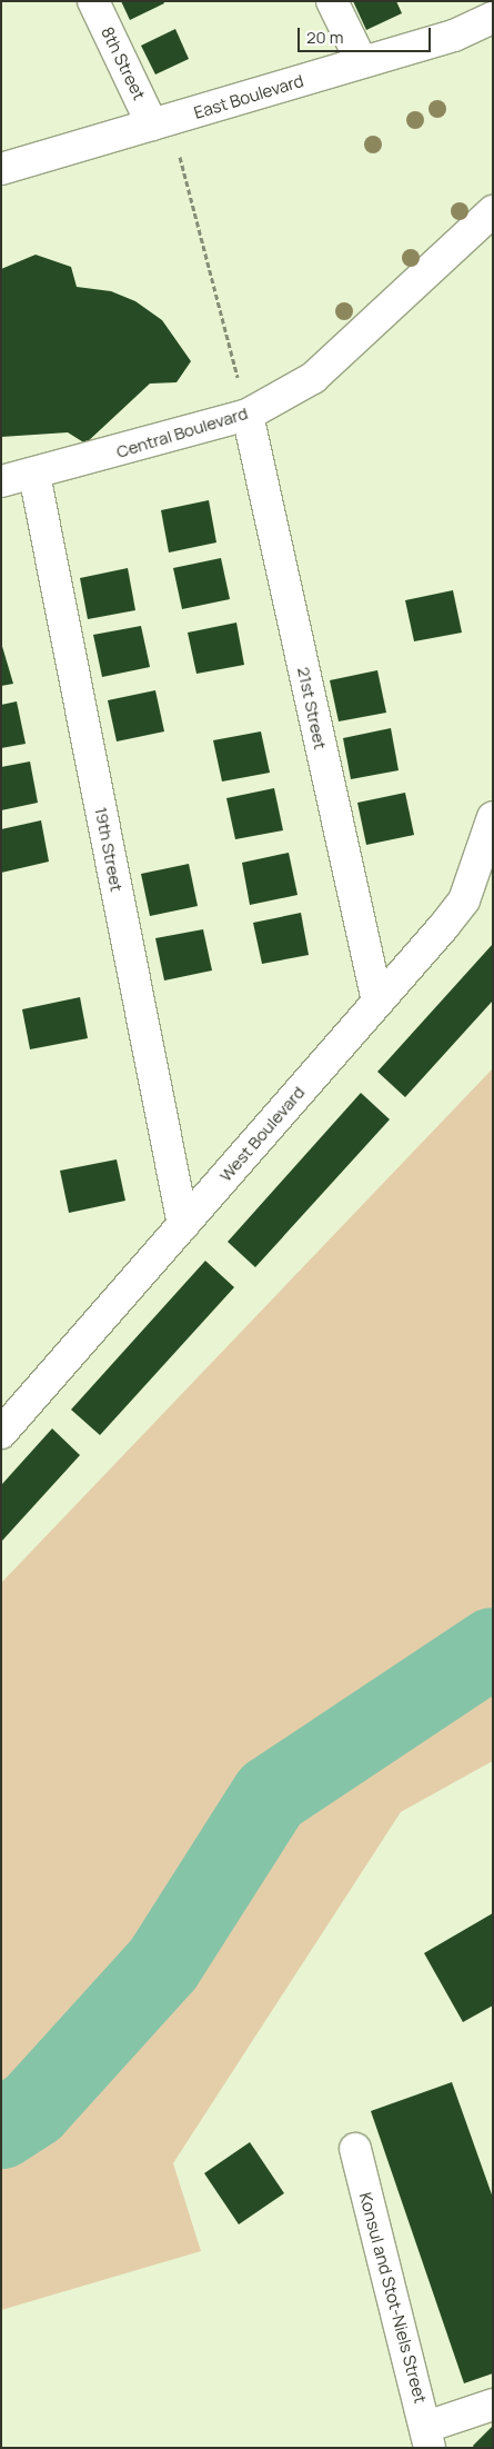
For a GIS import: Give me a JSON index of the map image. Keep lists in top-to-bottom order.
{
  "streets": {
    "street": [
      "8th Street",
      "East Boulevard",
      "Central Boulevard",
      "21st Street",
      "19th Street",
      "West Boulevard",
      "Konsul and Stot-Niels Street"
    ]
  },
  "crossings": [
    ["8th Street", "East Boulevard"],
    ["Central Boulevard", "21st Street"],
    ["Central Boulevard", "19th Street"],
    ["21st Street", "West Boulevard"],
    ["19th Street", "West Boulevard"]
  ],
  "scale_bar": "20 m"
}
